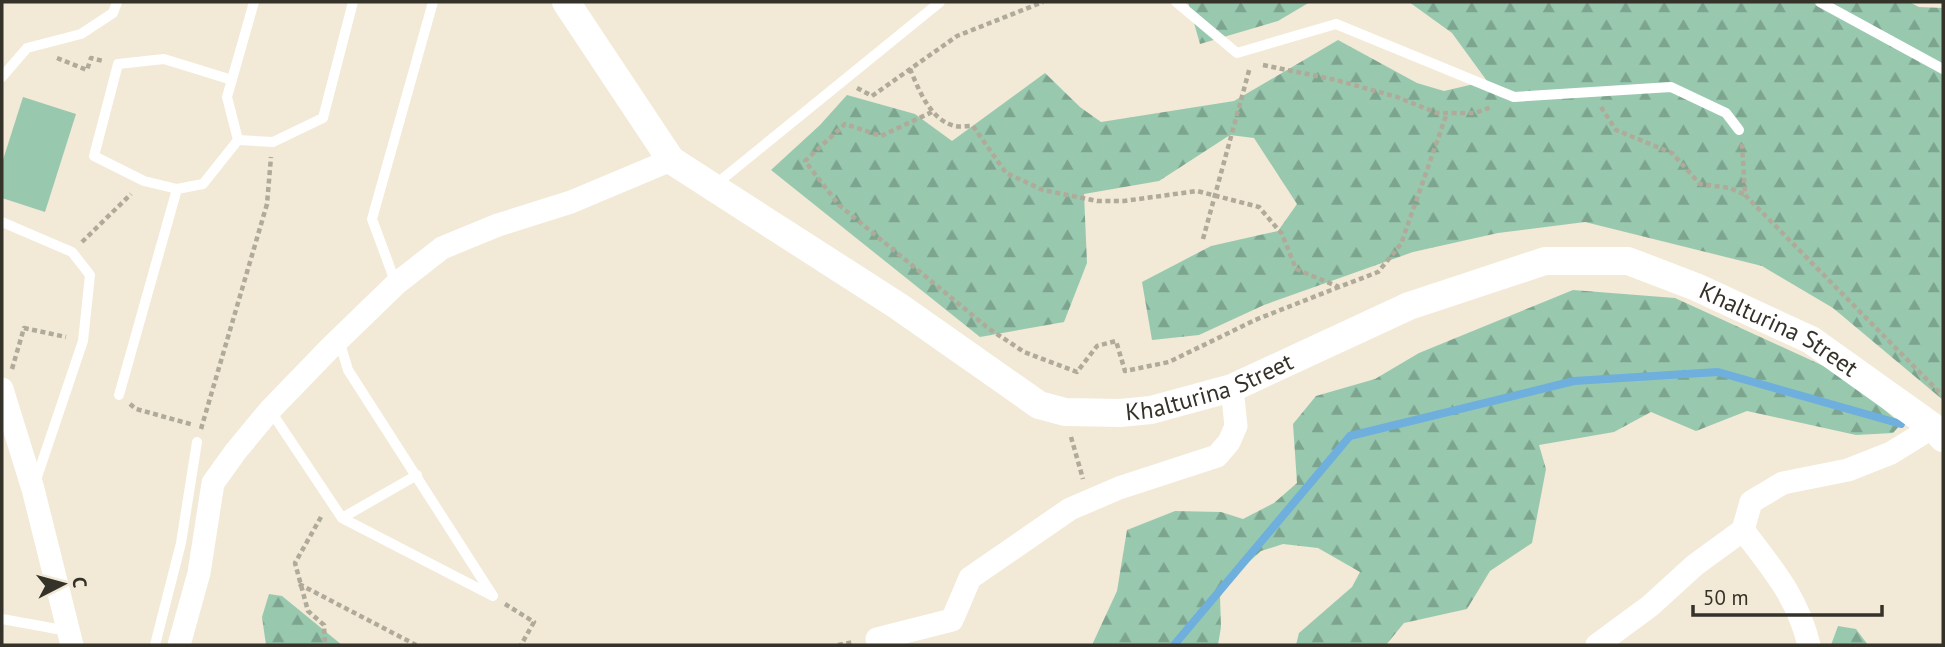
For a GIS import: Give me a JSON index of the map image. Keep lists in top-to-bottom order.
{
  "streets": {
    "street": ["Khalturina Street"]
  },
  "scale_bar": "50 m",
  "north": "right"
}
